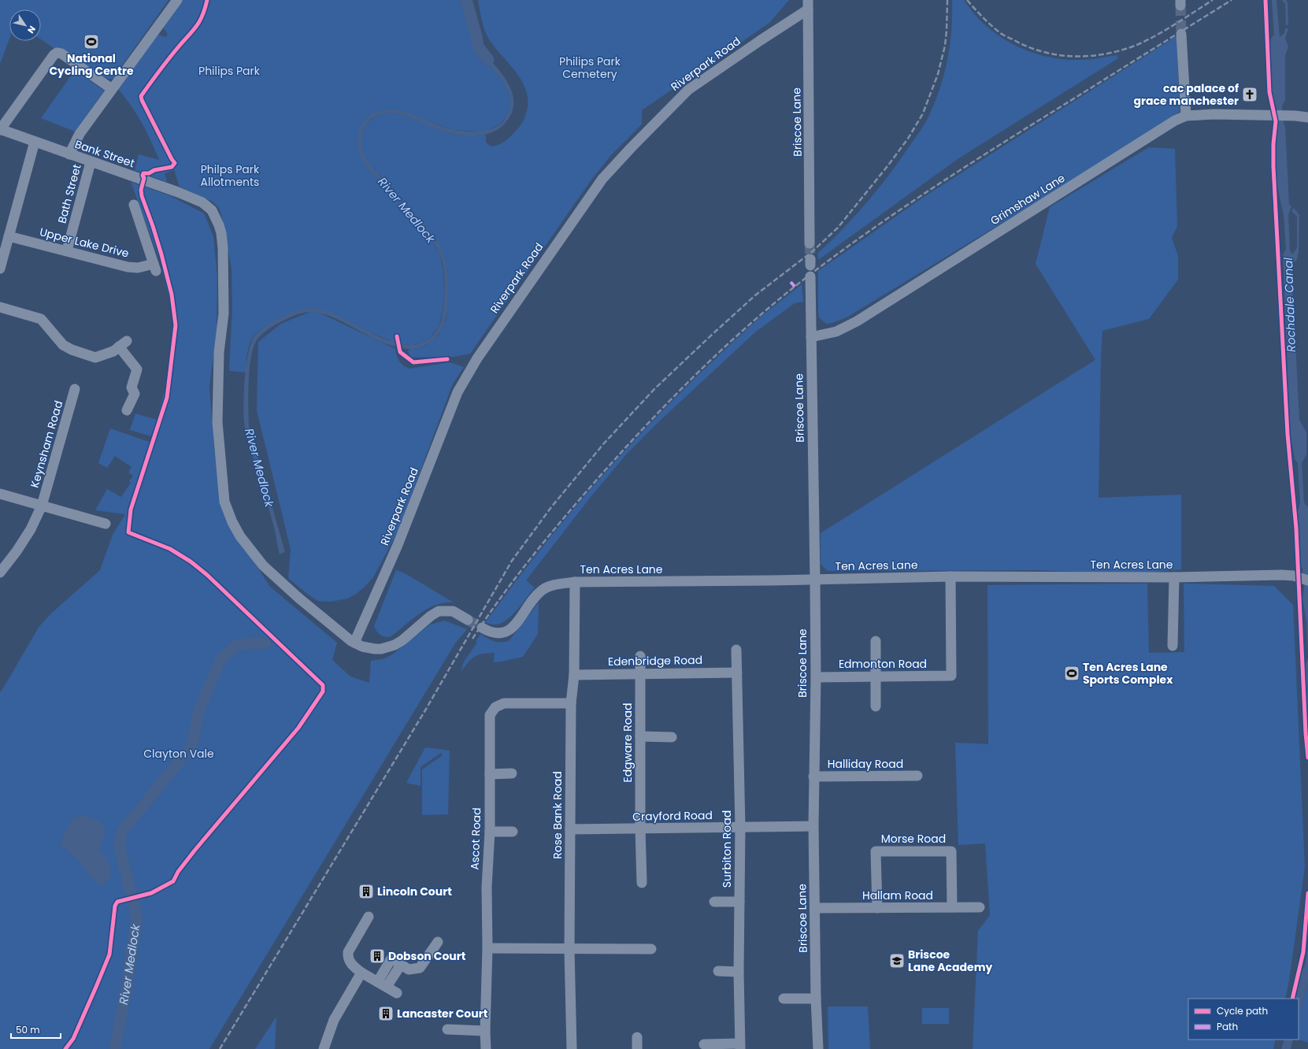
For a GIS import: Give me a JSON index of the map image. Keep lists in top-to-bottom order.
{
  "streets": {
    "street": [
      "Riverpark Road",
      "Briscoe Lane",
      "Bank Street",
      "Bath Street",
      "Grimshaw Lane",
      "Upper Lake Drive",
      "Keynsham Road",
      "Ten Acres Lane",
      "Edenbridge Road",
      "Edmonton Road",
      "Edgware Road",
      "Halliday Road",
      "Rose Bank Road",
      "Crayford Road",
      "Ascot Road",
      "Morse Road",
      "Surbiton Road",
      "Hallam Road"
    ]
  },
  "crossings": [
    ["Riverpark Road", "Briscoe Lane"],
    ["Riverpark Road", "Bank Street"],
    ["Briscoe Lane", "Grimshaw Lane"],
    ["Briscoe Lane", "Ten Acres Lane"],
    ["Briscoe Lane", "Edmonton Road"],
    ["Briscoe Lane", "Halliday Road"],
    ["Briscoe Lane", "Crayford Road"],
    ["Briscoe Lane", "Hallam Road"],
    ["Bank Street", "Bath Street"],
    ["Bath Street", "Upper Lake Drive"],
    ["Ten Acres Lane", "Edmonton Road"],
    ["Ten Acres Lane", "Rose Bank Road"],
    ["Edenbridge Road", "Edgware Road"],
    ["Edenbridge Road", "Rose Bank Road"],
    ["Edenbridge Road", "Surbiton Road"],
    ["Edgware Road", "Crayford Road"],
    ["Rose Bank Road", "Crayford Road"],
    ["Rose Bank Road", "Ascot Road"],
    ["Crayford Road", "Surbiton Road"],
    ["Morse Road", "Hallam Road"]
  ],
  "water": ["River Medlock", "Rochdale Canal"],
  "parks": [
    "Philips Park Cemetery",
    "Philips Park",
    "Philps Park Allotments",
    "Clayton Vale"
  ],
  "places": {
    "sports": ["National Cycling Centre", "Ten Acres Lane Sports Complex"],
    "church": ["cac palace of grace manchester"],
    "building": ["Lincoln Court", "Dobson Court", "Lancaster Court"],
    "school or university": ["Briscoe Lane Academy"]
  },
  "legend": ["Cycle path", "Path"],
  "scale_bar": "50 m",
  "north": "bottom right"
}
